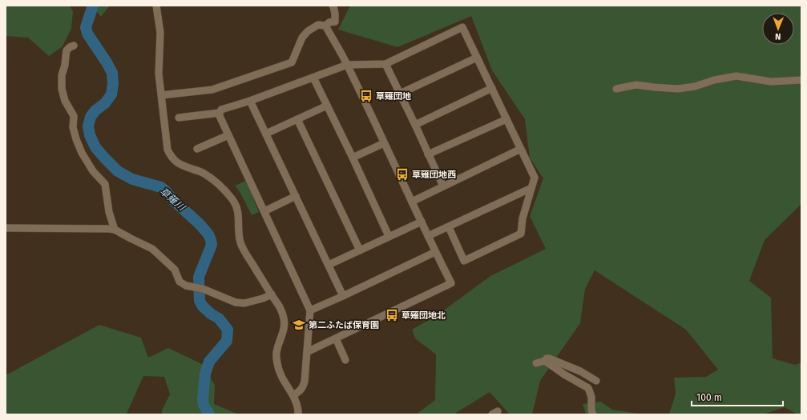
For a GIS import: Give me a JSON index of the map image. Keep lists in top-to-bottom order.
{
  "water": ["草薙川"],
  "places": {
    "bus stop": ["草薙団地", "草薙団地西", "草薙団地北"],
    "school or university": ["第二ふたば保育園"]
  },
  "scale_bar": "100 m",
  "north": "bottom"
}
